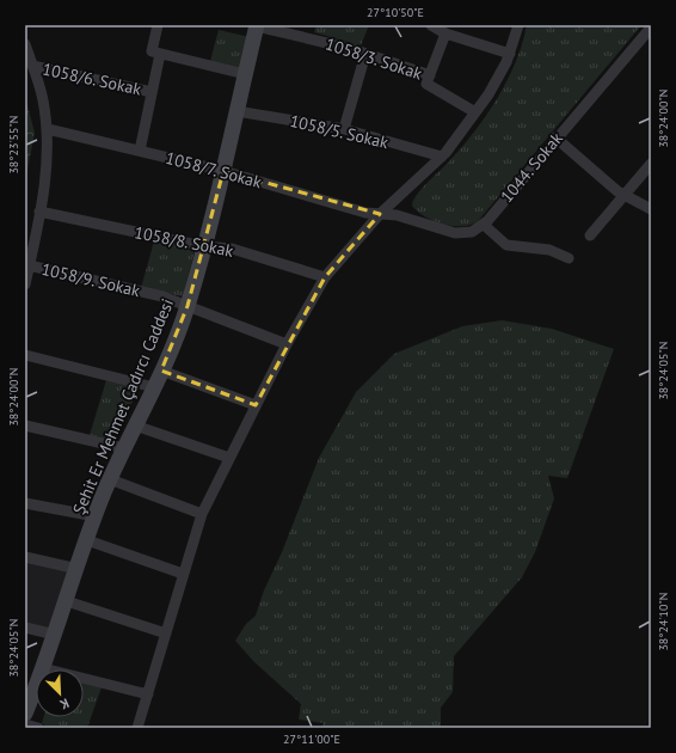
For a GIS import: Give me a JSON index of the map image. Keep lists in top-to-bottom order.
{
  "streets": {
    "main road": ["Şehit Er Mehmet Çadırcı Caddesi"],
    "street": [
      "1058/3. Sokak",
      "1058/6. Sokak",
      "1058/5. Sokak",
      "1044. Sokak",
      "1058/7. Sokak",
      "1058/8. Sokak",
      "1058/9. Sokak"
    ]
  },
  "crossings": [
    ["1058/3. Sokak", "Şehit Er Mehmet Çadırcı Caddesi"],
    ["1058/5. Sokak", "Şehit Er Mehmet Çadırcı Caddesi"],
    ["1044. Sokak", "1058/7. Sokak"],
    ["1058/7. Sokak", "Şehit Er Mehmet Çadırcı Caddesi"],
    ["1058/8. Sokak", "Şehit Er Mehmet Çadırcı Caddesi"],
    ["1058/9. Sokak", "Şehit Er Mehmet Çadırcı Caddesi"]
  ],
  "north": "bottom right",
  "coordinates": [
    "27°10'50\"E",
    "38°24'00\"N",
    "38°23'55\"N",
    "38°24'05\"N",
    "38°24'10\"N",
    "27°11'00\"E"
  ]
}
